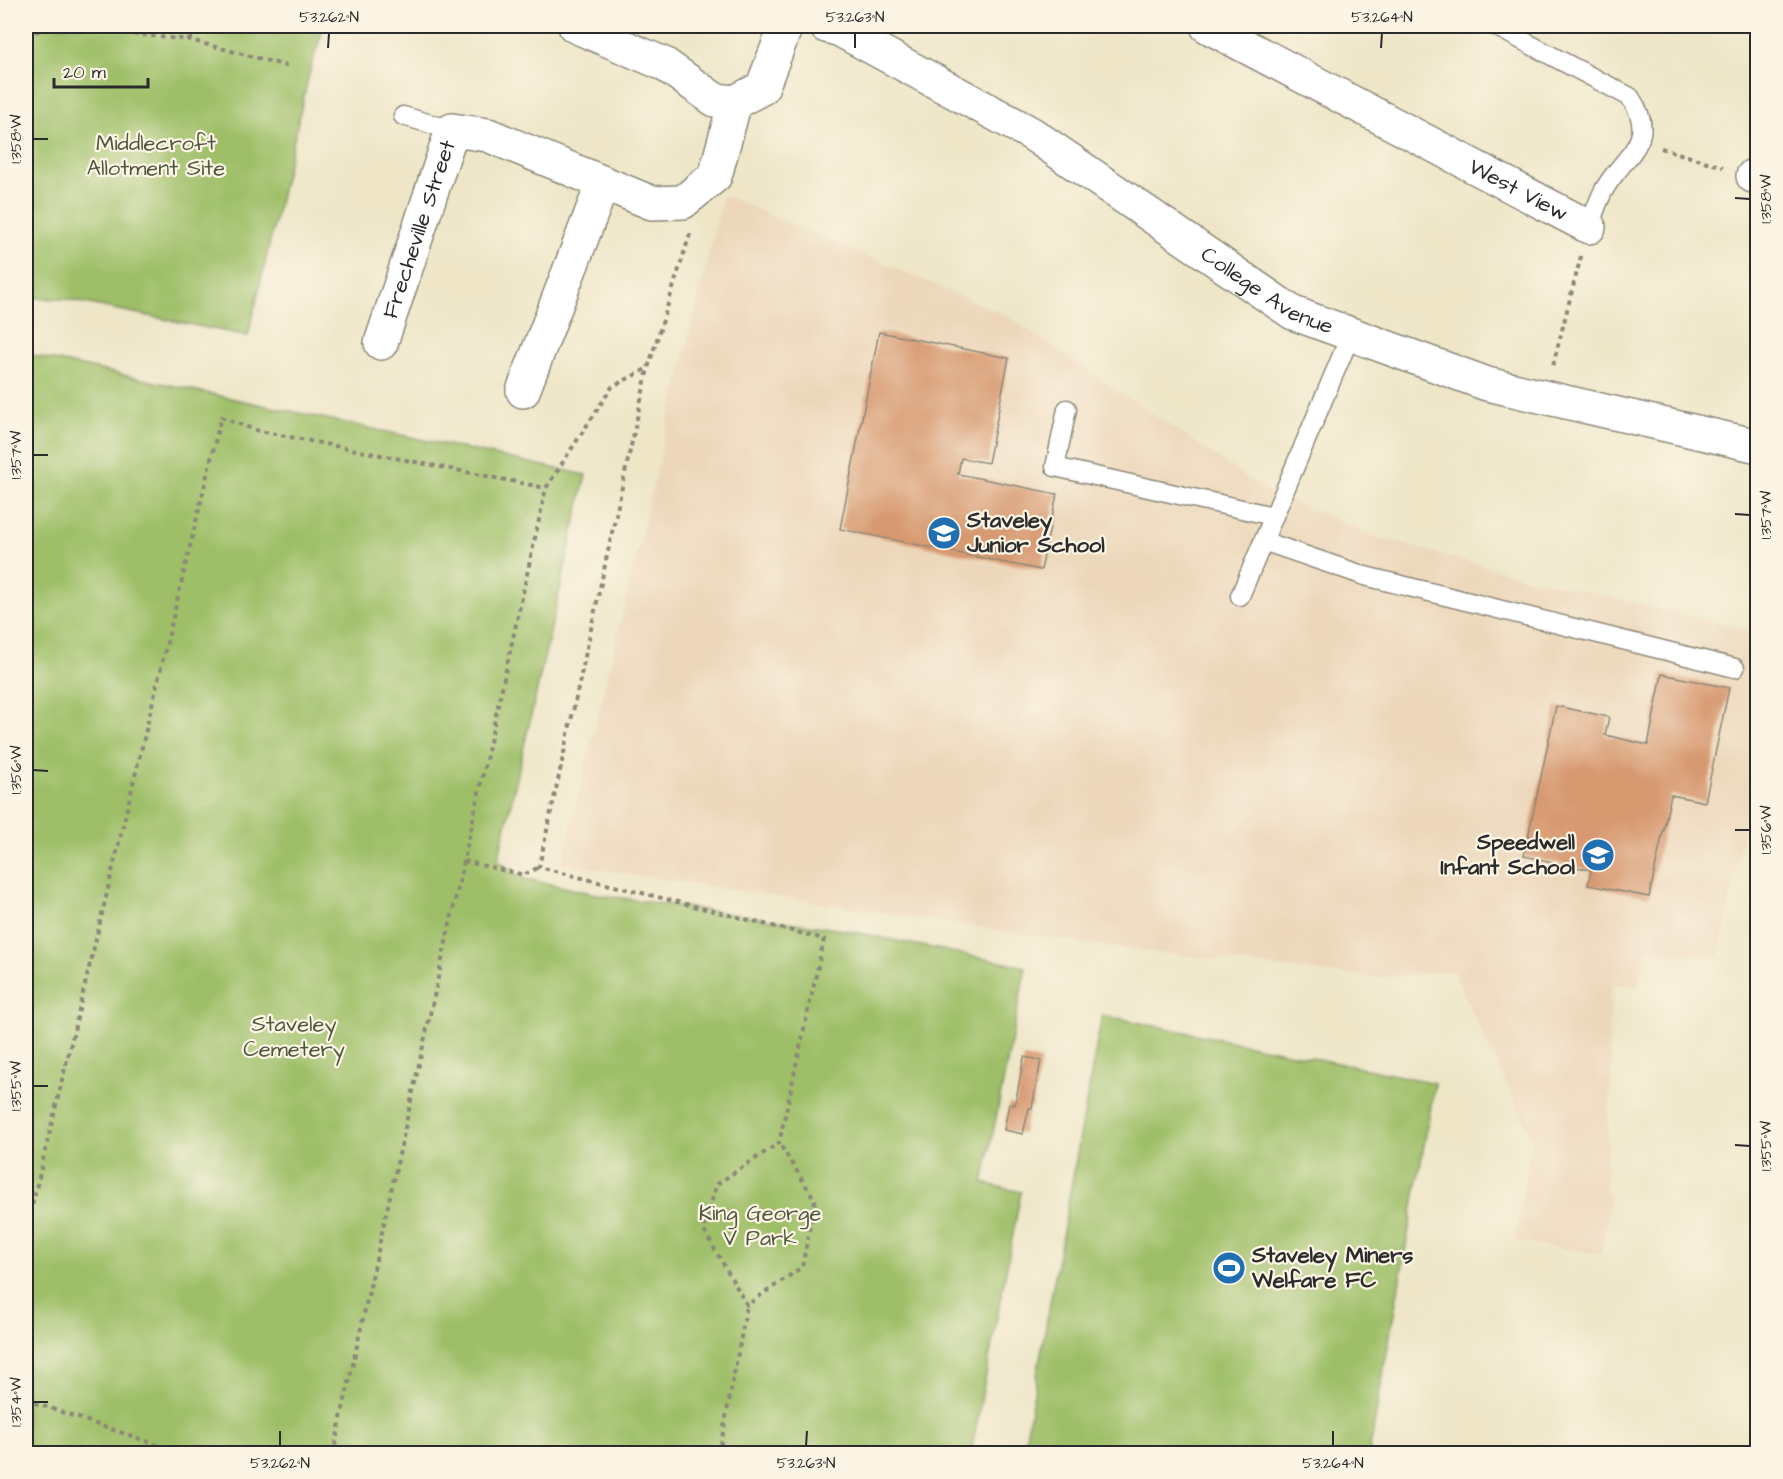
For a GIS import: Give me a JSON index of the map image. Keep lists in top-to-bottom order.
{
  "streets": {
    "street": ["West View", "Frecheville Street", "College Avenue"]
  },
  "parks": ["Middlecroft Allotment Site", "Staveley Cemetery", "King George V Park"],
  "places": {
    "school or university": ["Staveley Junior School", "Speedwell Infant School"],
    "sports": ["Staveley Miners Welfare FC"]
  },
  "scale_bar": "20 m",
  "coordinates": [
    "53.262°N",
    "53.263°N",
    "53.264°N",
    "1.358°W",
    "1.357°W",
    "1.356°W",
    "1.355°W",
    "1.354°W"
  ]
}
